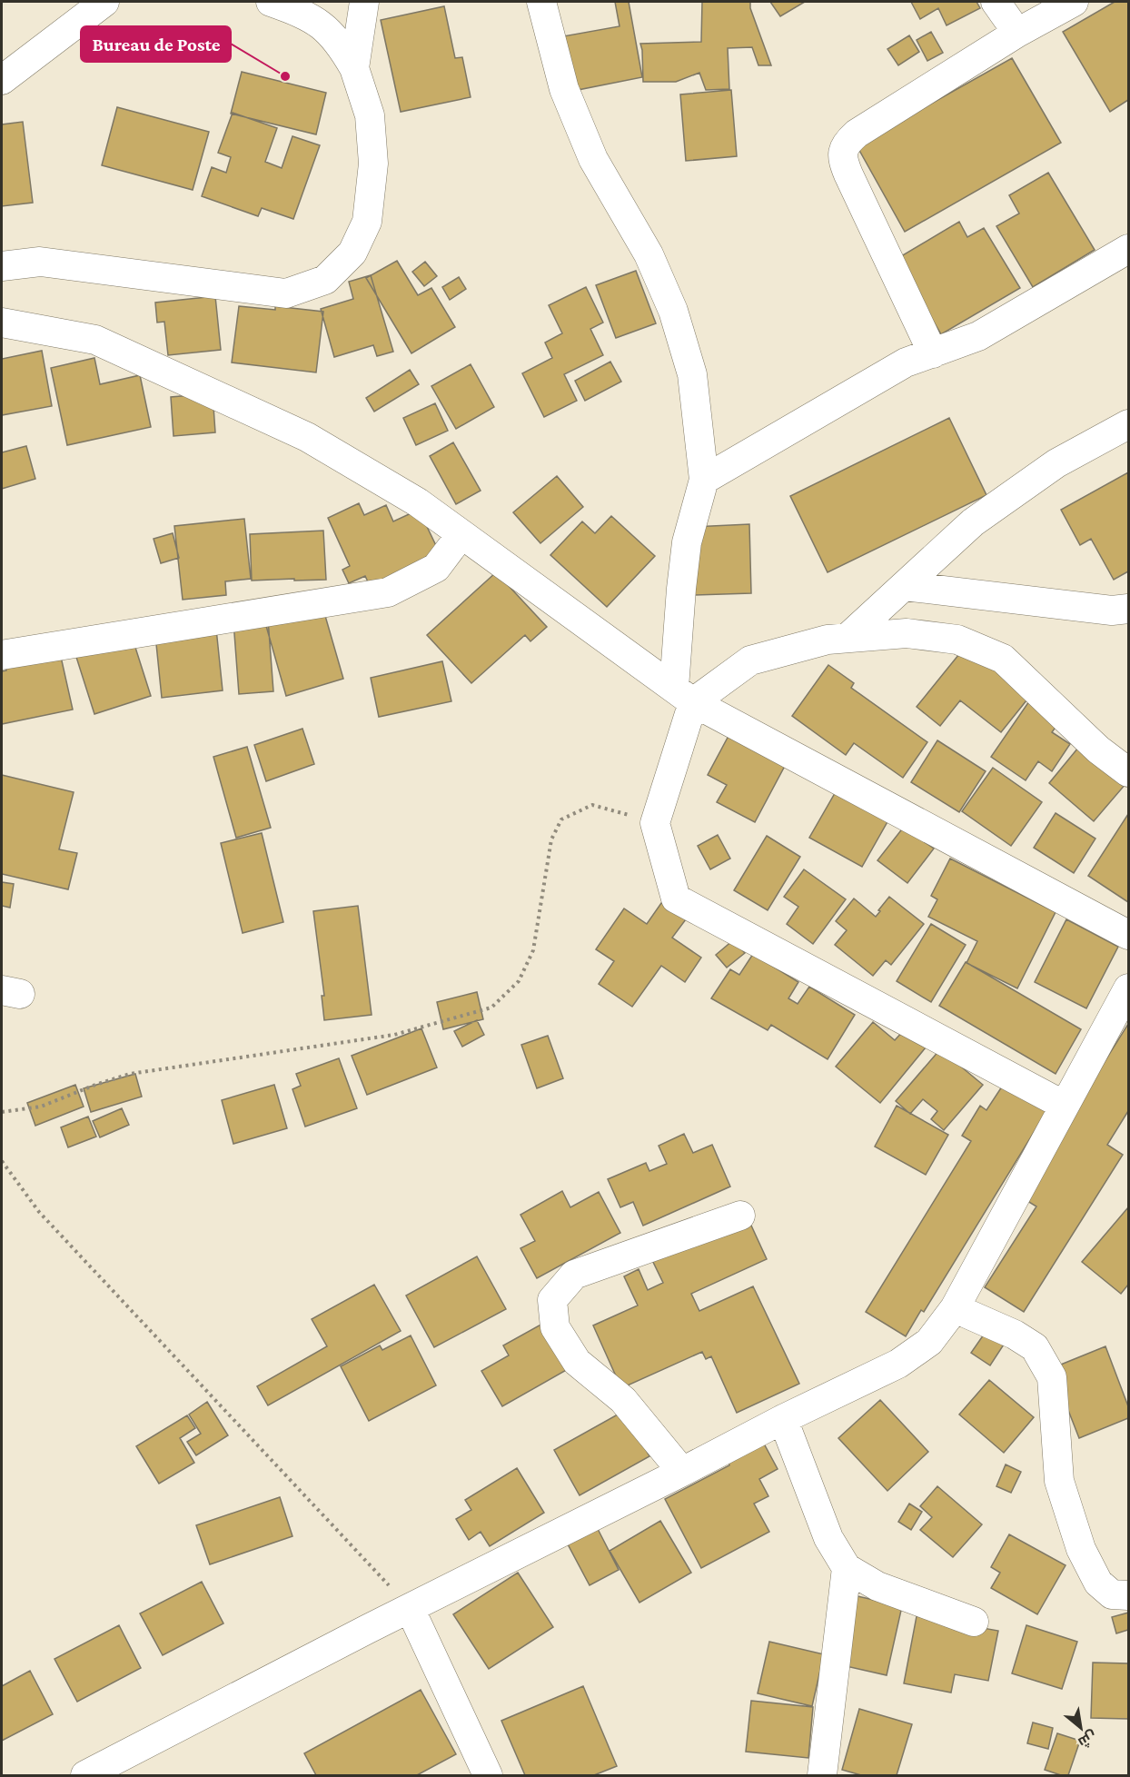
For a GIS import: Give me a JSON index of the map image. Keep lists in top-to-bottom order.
{
  "places": ["Bureau de Poste"],
  "north": "bottom right"
}
